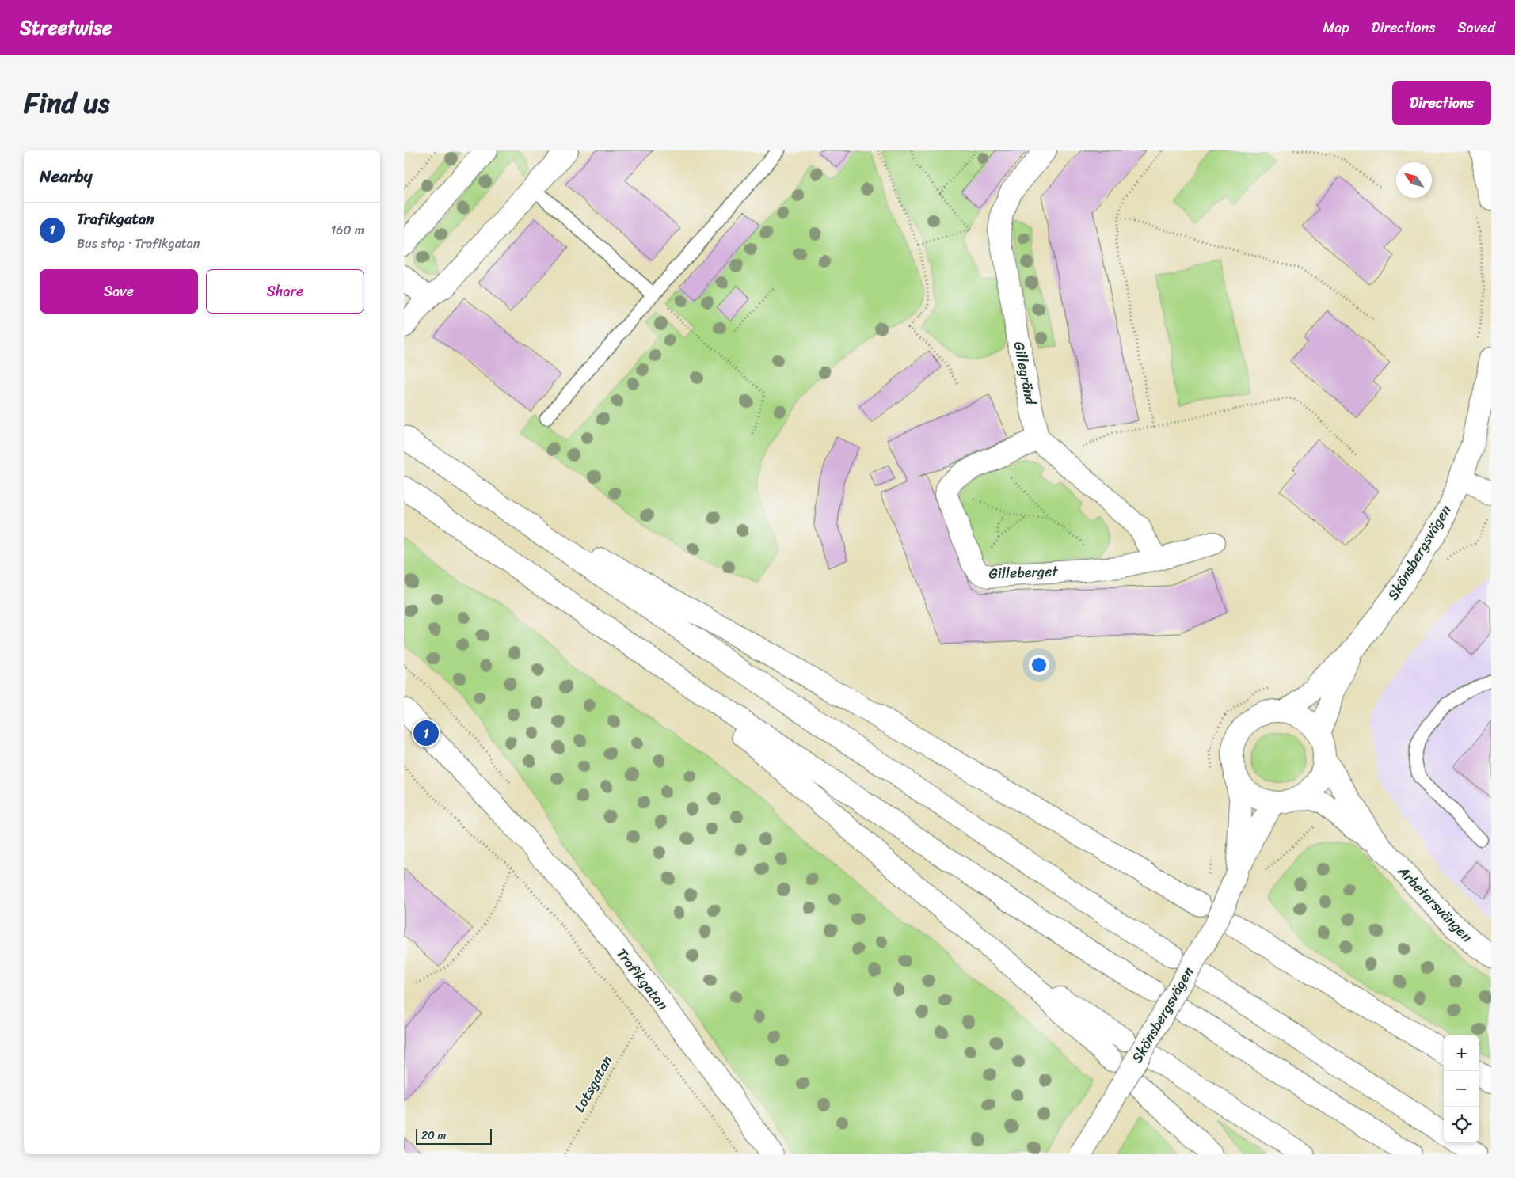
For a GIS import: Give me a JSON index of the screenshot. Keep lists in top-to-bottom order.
{
  "streets": {
    "main road": [
      "Gillegränd",
      "Skönsbergsvägen",
      "Gilleberget",
      "Arbetarsvängen",
      "Trafikgatan"
    ],
    "path": ["Lotsgatan"]
  },
  "crossings": [
    ["Skönsbergsvägen", "Arbetarsvängen"],
    ["Trafikgatan", "Lotsgatan"]
  ],
  "scale_bar": "20 m",
  "north": "top left",
  "page": {
    "header": "Streetwise",
    "nav": ["Map", "Directions", "Saved"],
    "title": "Find us",
    "buttons": [
      "Directions",
      ["Save", "Share"]
    ],
    "heading": "Nearby",
    "list": [
      {
        "mark": "1",
        "name": "Trafikgatan",
        "note": "Bus stop · Trafikgatan",
        "value": "160 m"
      }
    ],
    "pins": "1",
    "map_buttons": ["+", "−"],
    "scale": "20 m"
  }
}
